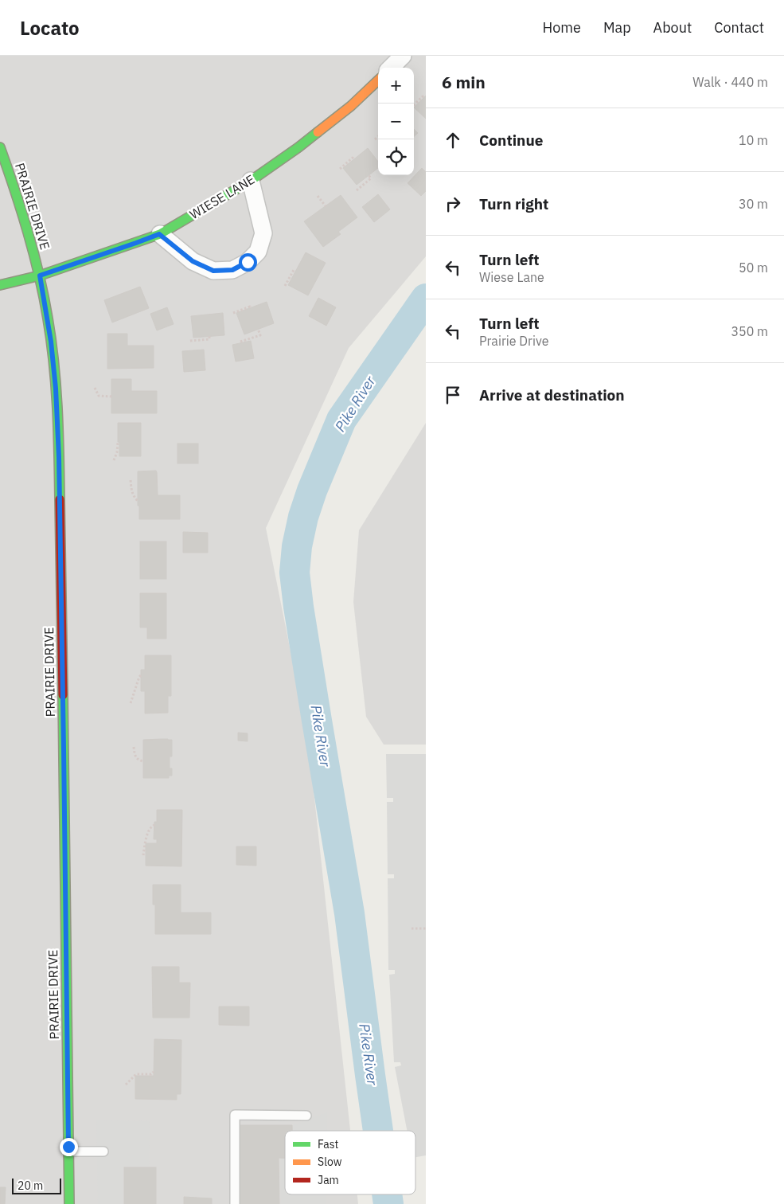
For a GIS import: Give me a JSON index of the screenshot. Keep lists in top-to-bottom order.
{
  "streets": {
    "street": ["WIESE LANE", "PRAIRIE DRIVE"]
  },
  "crossings": [
    ["WIESE LANE", "PRAIRIE DRIVE"]
  ],
  "water": ["Pike River"],
  "legend": ["Fast", "Slow", "Jam"],
  "scale_bar": "20 m",
  "page": {
    "header": "Locato",
    "nav": [
      "Home",
      "Map",
      "About",
      "Contact"
    ],
    "heading": ["6 min", "Walk · 440 m"],
    "map_buttons": ["+", "−"],
    "list": [
      ["Continue", "10 m"],
      ["Turn right", "30 m"],
      ["Turn left", "Wiese Lane", "50 m"],
      ["Turn left", "Prairie Drive", "350 m"],
      "Arrive at destination"
    ],
    "scale": "20 m"
  }
}
